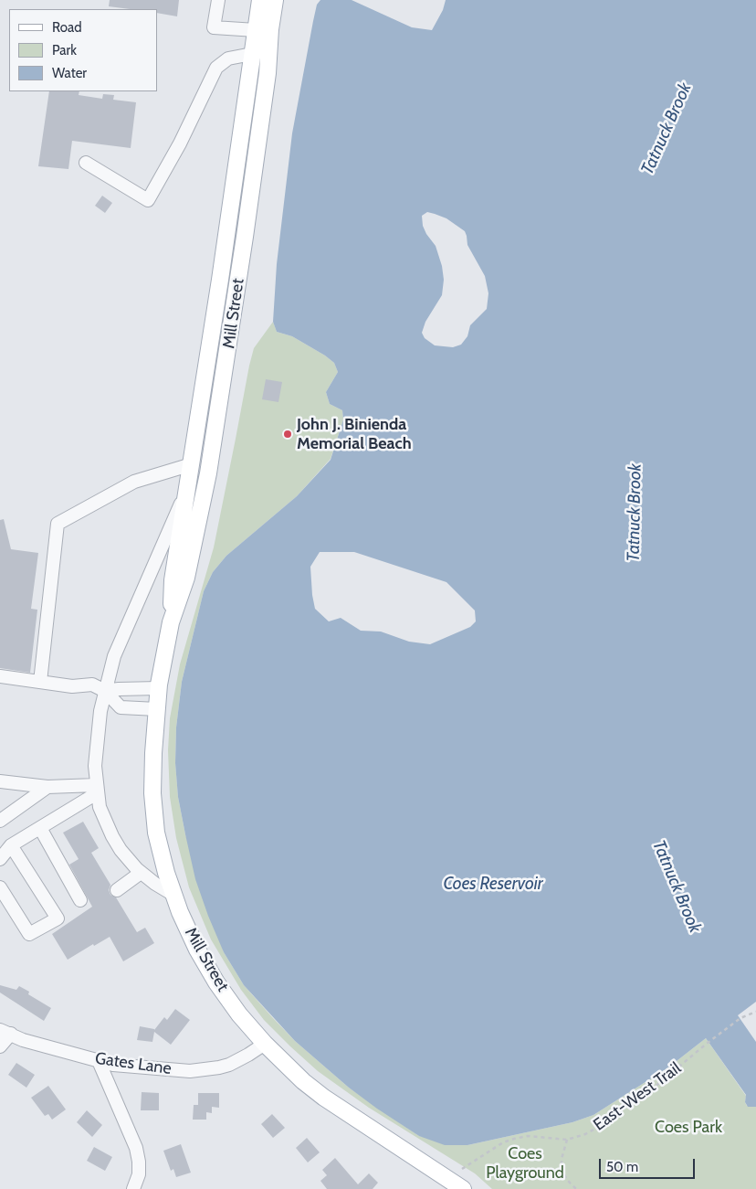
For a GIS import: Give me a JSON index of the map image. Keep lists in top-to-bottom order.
{
  "streets": {
    "main road": ["Mill Street"],
    "street": ["Gates Lane"],
    "path": ["East-West Trail"]
  },
  "crossings": [
    ["Mill Street", "Gates Lane"]
  ],
  "water": ["Tatnuck Brook", "Coes Reservoir"],
  "parks": ["Coes Park", "Coes Playground"],
  "places": ["John J. Binienda Memorial Beach"],
  "legend": ["Road", "Park", "Water"],
  "scale_bar": "50 m"
}
